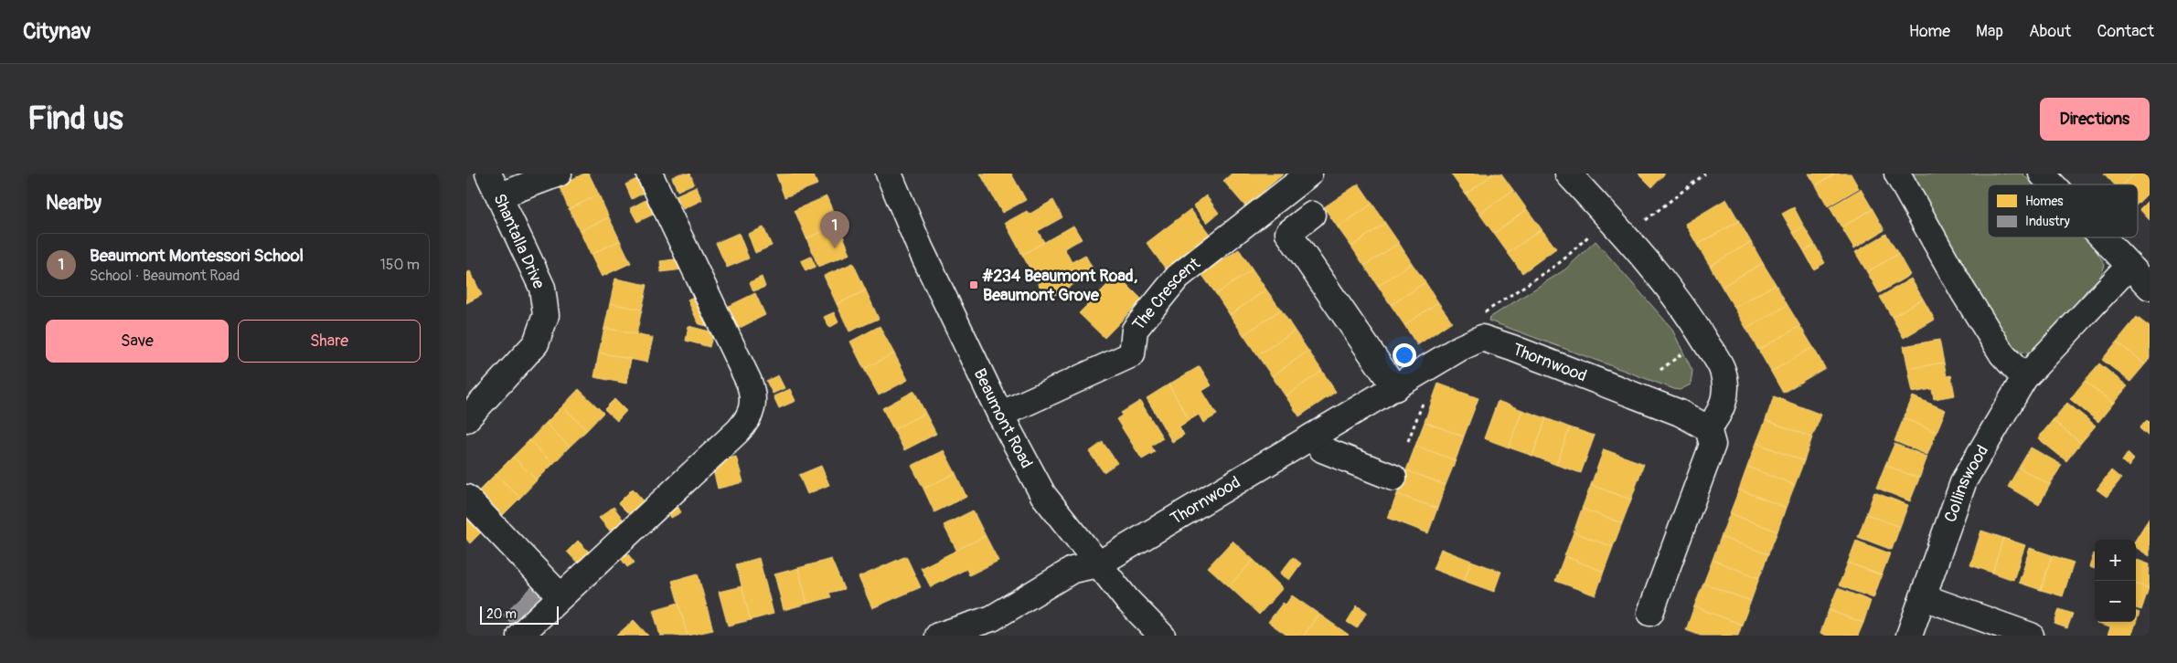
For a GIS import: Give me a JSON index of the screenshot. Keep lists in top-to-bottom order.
{
  "streets": {
    "street": [
      "Shantalla Drive",
      "The Crescent",
      "Thornwood",
      "Beaumont Road",
      "Collinswood"
    ]
  },
  "crossings": [
    ["The Crescent", "Beaumont Road"],
    ["Thornwood", "Beaumont Road"]
  ],
  "places": {
    "transit": ["#234 Beaumont Road, Beaumont Grove"]
  },
  "legend": ["Homes", "Industry"],
  "scale_bar": "20 m",
  "page": {
    "header": "Citynav",
    "nav": [
      "Home",
      "Map",
      "About",
      "Contact"
    ],
    "buttons": [
      "Directions",
      ["Save", "Share"]
    ],
    "title": "Find us",
    "heading": "Nearby",
    "pins": "1",
    "list": [
      {
        "mark": "1",
        "name": "Beaumont Montessori School",
        "note": "School · Beaumont Road",
        "value": "150 m"
      }
    ],
    "map_buttons": ["+", "−"],
    "scale": "20 m"
  }
}
